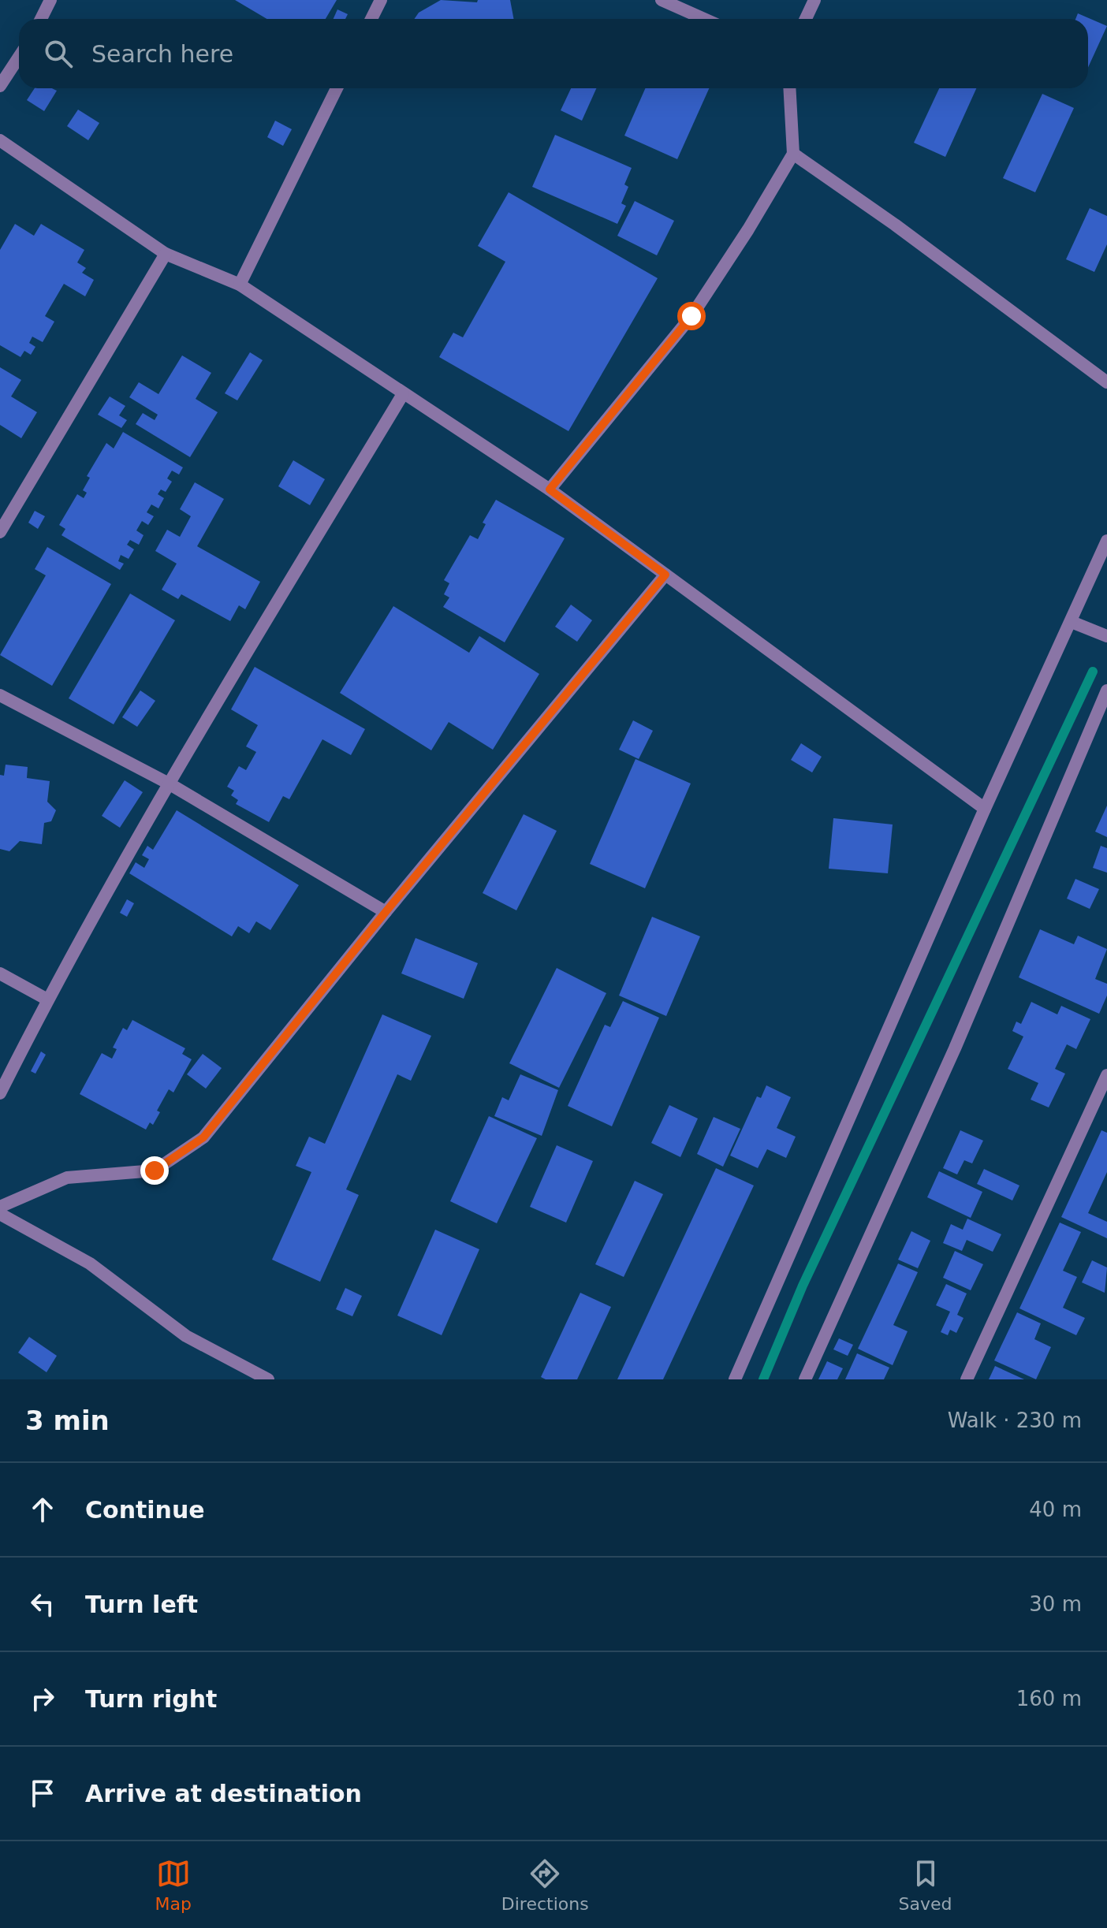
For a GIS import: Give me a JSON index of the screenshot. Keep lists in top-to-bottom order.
{
  "page": {
    "search": "Search here",
    "heading": ["3 min", "Walk · 230 m"],
    "list": [
      ["Continue", "40 m"],
      ["Turn left", "30 m"],
      ["Turn right", "160 m"],
      "Arrive at destination"
    ],
    "nav": ["Map", "Directions", "Saved"]
  }
}
